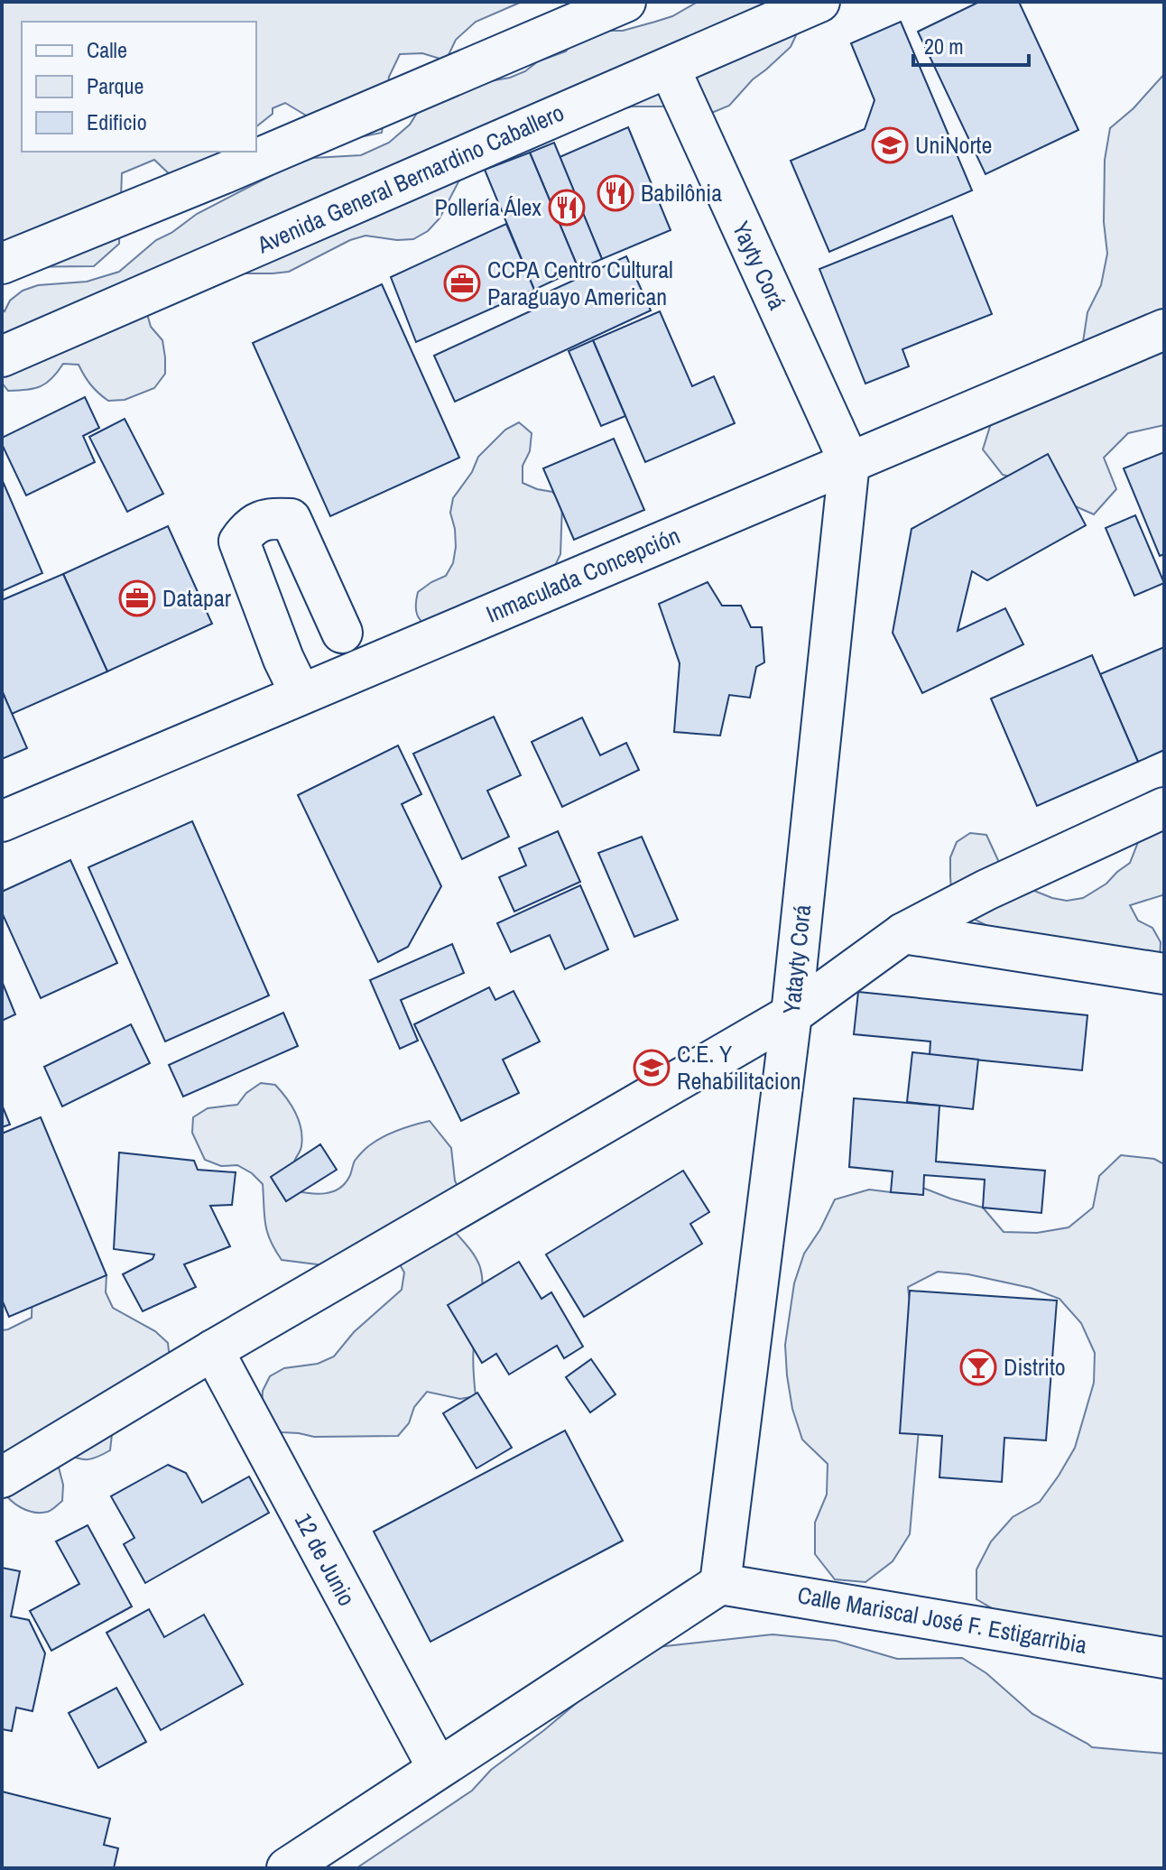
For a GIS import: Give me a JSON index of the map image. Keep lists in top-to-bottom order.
{
  "streets": {
    "street": [
      "Avenida General Bernardino Caballero",
      "Yayty Corá",
      "Inmaculada Concepción",
      "Yatayty Corá",
      "12 de Junio",
      "Calle Mariscal José F. Estigarribia"
    ]
  },
  "crossings": [
    ["Avenida General Bernardino Caballero", "Yayty Corá"],
    ["Yayty Corá", "Inmaculada Concepción"],
    ["Yayty Corá", "Yatayty Corá"],
    ["Inmaculada Concepción", "Yatayty Corá"],
    ["Yatayty Corá", "Calle Mariscal José F. Estigarribia"]
  ],
  "places": {
    "school or university": ["UniNorte", "C.E. Y Rehabilitacion"],
    "restaurant": ["Babilônia", "Pollería Álex"],
    "office": ["CCPA Centro Cultural Paraguayo American", "Datapar"],
    "bar": ["Distrito"]
  },
  "legend": ["Calle", "Parque", "Edificio"],
  "scale_bar": "20 m"
}
